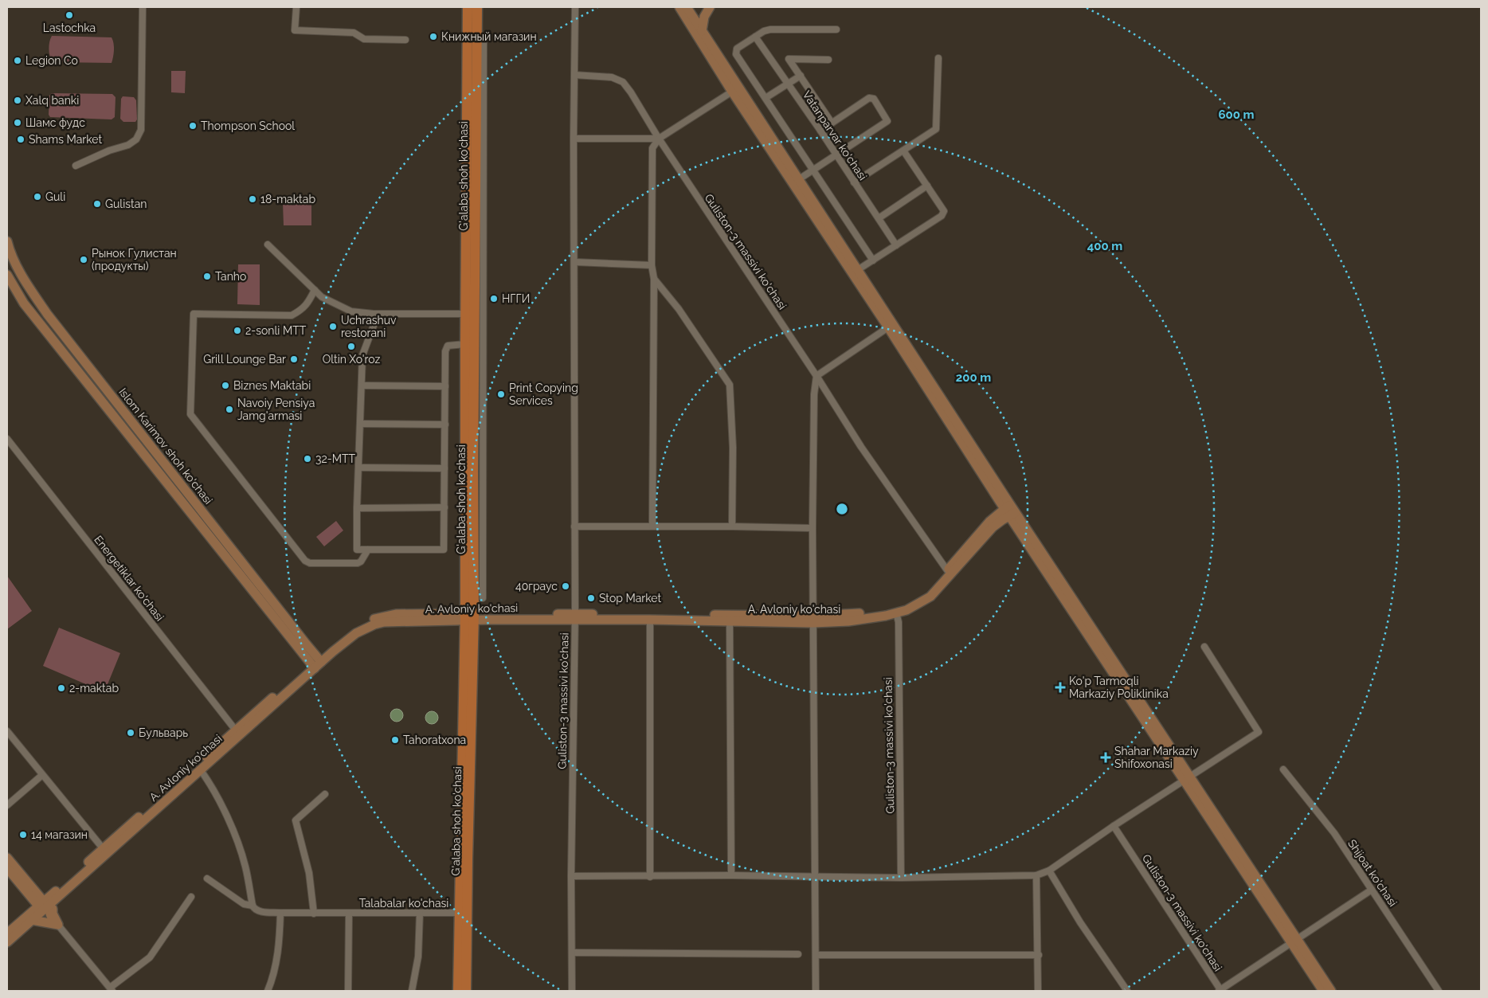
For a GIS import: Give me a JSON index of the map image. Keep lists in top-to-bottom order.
{
  "streets": {
    "main road": ["G'alaba shoh ko'chasi"],
    "street": [
      "Vatanparvar ko'chasi",
      "Guliston-3 massivi ko'chasi",
      "Islom Karimov shoh ko'chasi",
      "Energetiklar ko'chasi",
      "A. Avloniy ko'chasi",
      "Shijoat ko'chasi",
      "Talabalar ko'chasi"
    ]
  },
  "crossings": [
    ["G'alaba shoh ko'chasi", "A. Avloniy ko'chasi"],
    ["G'alaba shoh ko'chasi", "Talabalar ko'chasi"],
    ["Guliston-3 massivi ko'chasi", "A. Avloniy ko'chasi"],
    ["Guliston-3 massivi ko'chasi", "Shijoat ko'chasi"],
    ["Islom Karimov shoh ko'chasi", "A. Avloniy ko'chasi"],
    ["Energetiklar ko'chasi", "A. Avloniy ko'chasi"]
  ],
  "places": {
    "other": [
      "Lastochka",
      "Книжный магазин",
      "Legion Co",
      "Xalq banki",
      "Шамс фудс",
      "Thompson School",
      "Shams Market",
      "Guli",
      "18-maktab",
      "Gulistan",
      "Рынок Гулистан (продукты)",
      "Tanho",
      "НГГИ",
      "Uchrashuv restorani",
      "2-sonli MTT",
      "Oltin Xo'roz",
      "Grill Lounge Bar",
      "Biznes Maktabi",
      "Print Copying Services",
      "Navoiy Pensiya Jamg'armasi",
      "32-MTT",
      "40граус",
      "Stop Market",
      "2-maktab",
      "Бульварь",
      "Tahoratxona",
      "14 магазин"
    ],
    "health": ["Ko'p Tarmoqli Markaziy Poliklinika", "Shahar Markaziy Shifoxonasi"]
  },
  "rings": ["600 m", "400 m", "200 m"]
}
